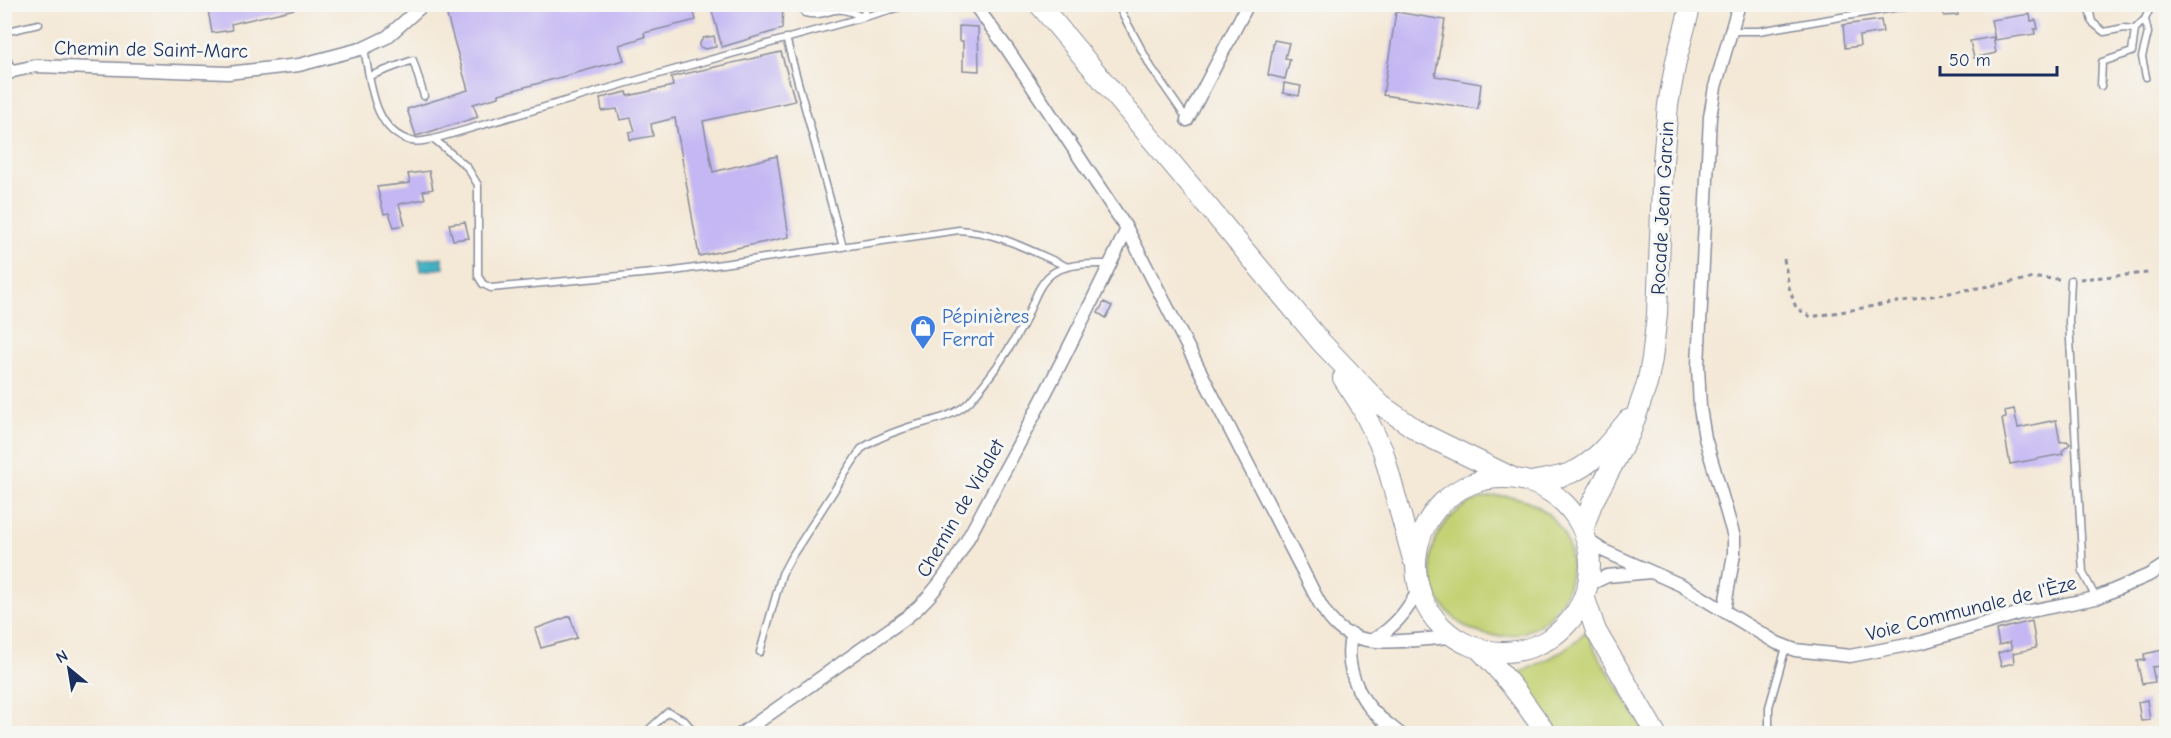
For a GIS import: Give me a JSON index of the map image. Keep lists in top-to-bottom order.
{
  "streets": {
    "main road": ["Rocade Jean Garcin"],
    "street": ["Chemin de Saint-Marc", "Chemin de Vidalet", "Voie Communale de l'Èze"]
  },
  "crossings": [
    ["Rocade Jean Garcin", "Voie Communale de l'Èze"]
  ],
  "places": {
    "shop": ["Pépinières Ferrat"]
  },
  "scale_bar": "50 m",
  "north": "top left"
}
